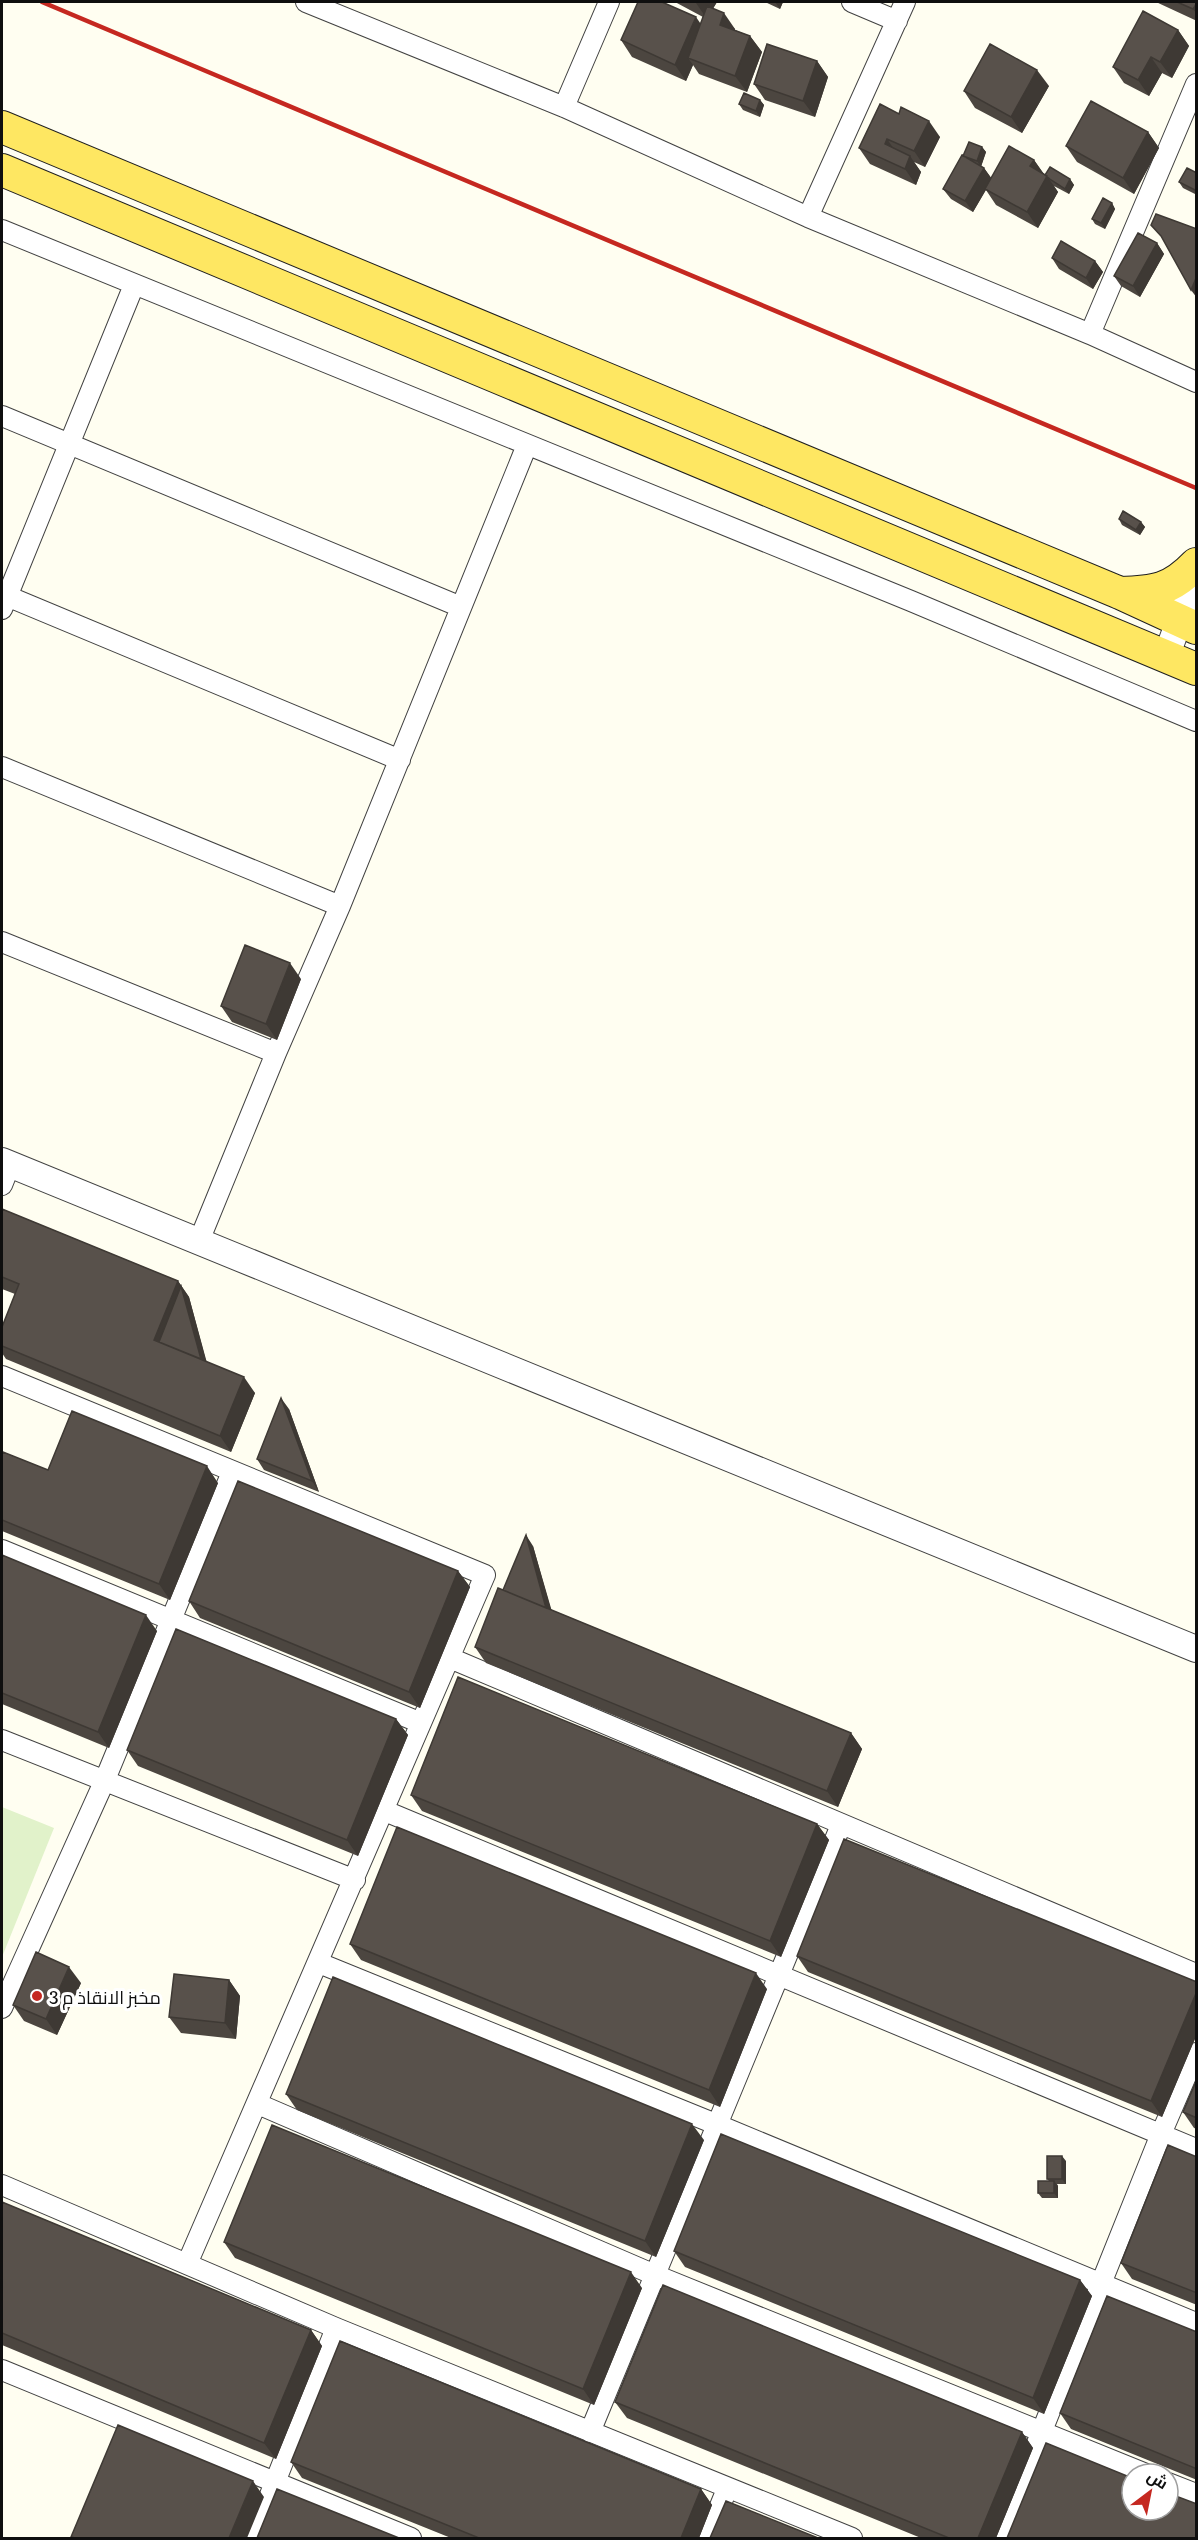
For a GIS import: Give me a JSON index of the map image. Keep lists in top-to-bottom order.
{
  "places": ["مخبز الانقاذ م 3"],
  "north": "top right"
}
